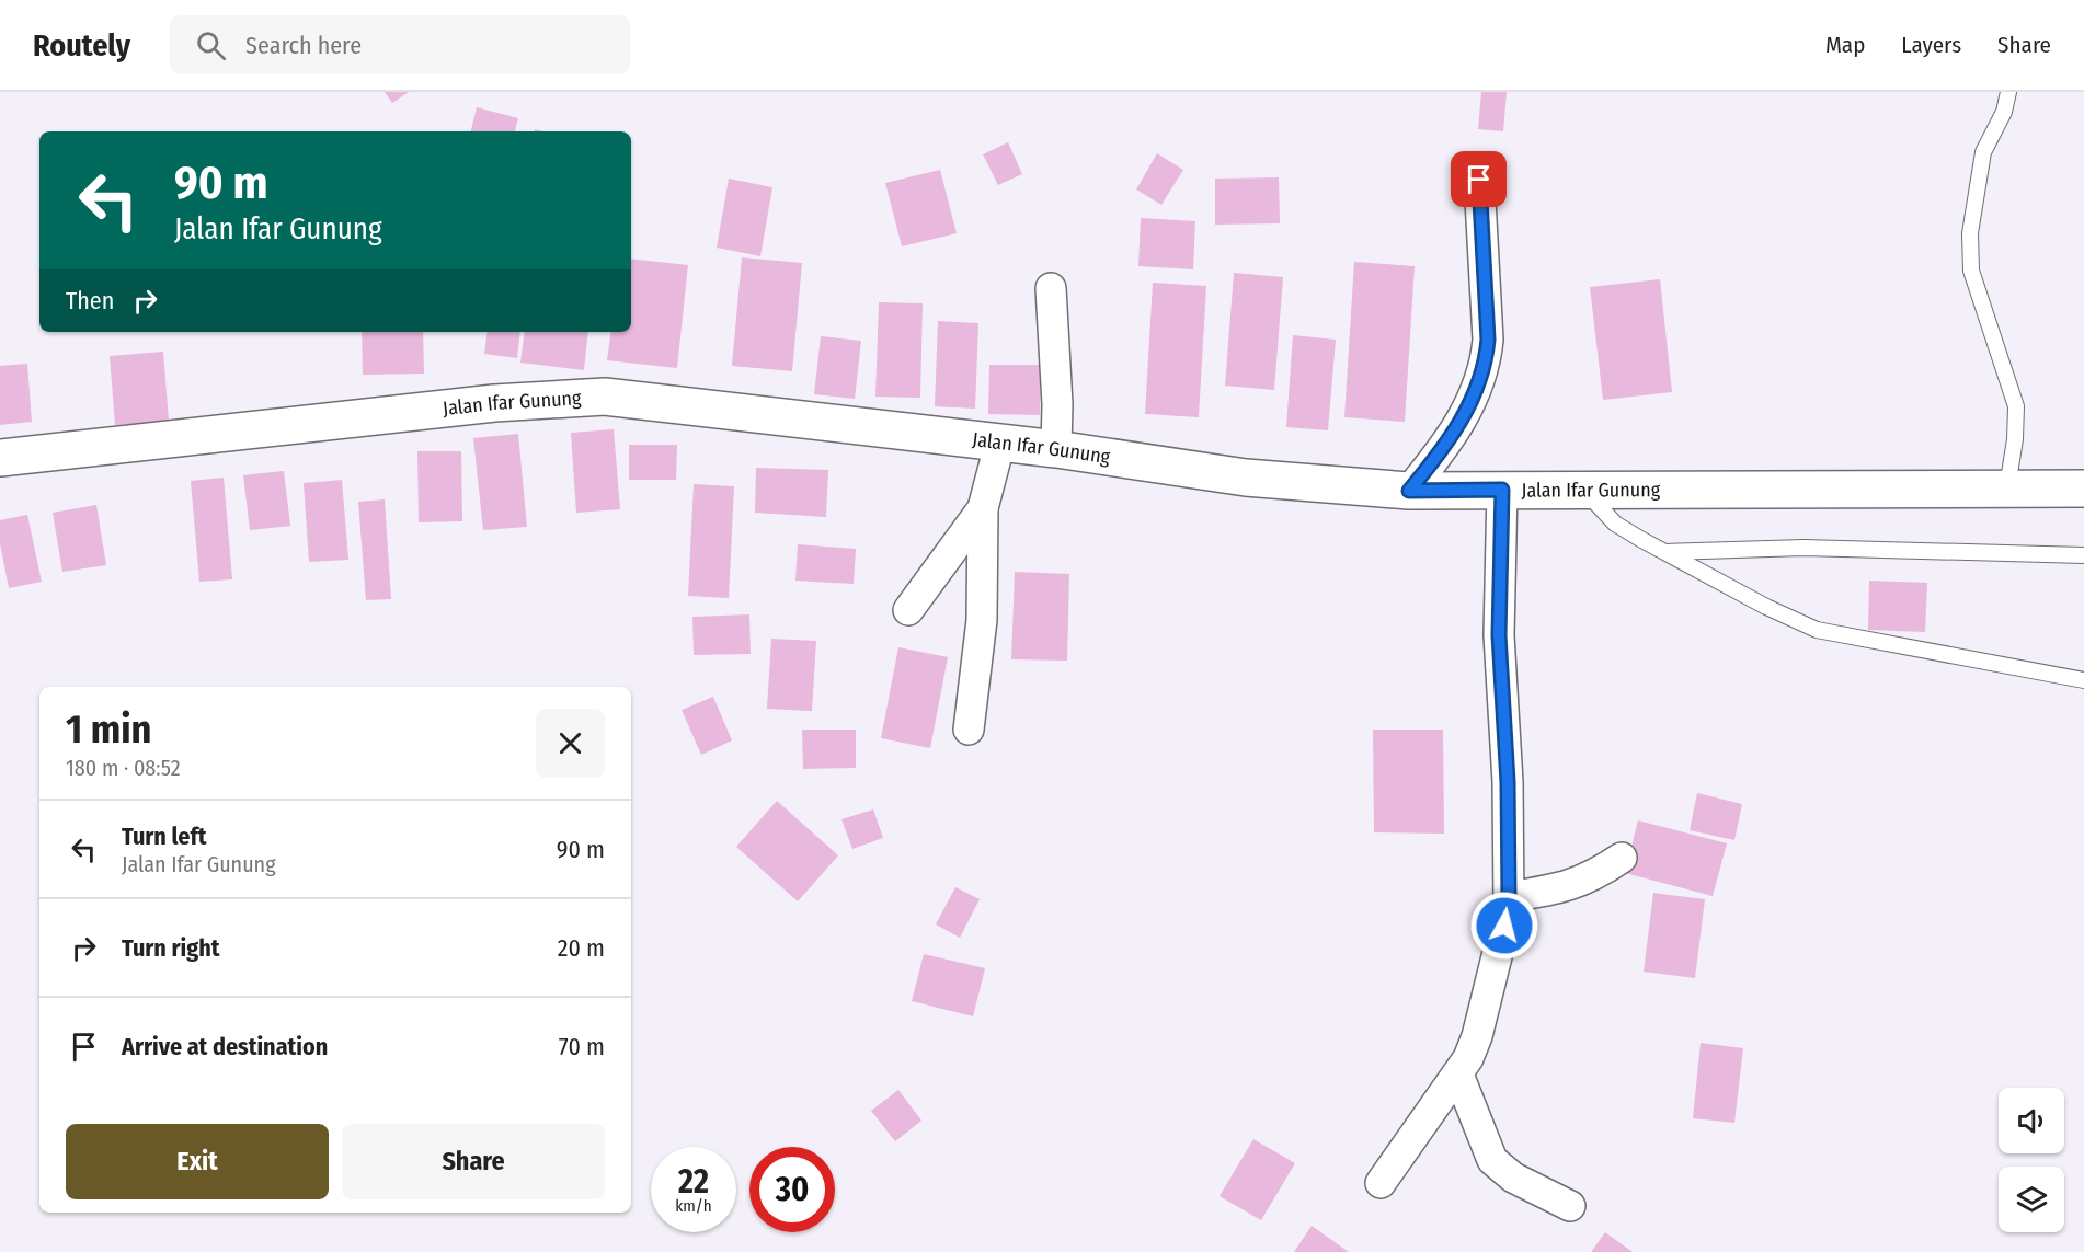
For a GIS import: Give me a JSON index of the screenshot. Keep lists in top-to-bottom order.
{
  "streets": {
    "street": ["Jalan Ifar Gunung"]
  },
  "page": {
    "header": "Routely",
    "search": "Search here",
    "nav": ["Map", "Layers", "Share"],
    "turn": ["90 m", "Jalan Ifar Gunung"],
    "then": "Then",
    "heading": ["1 min", "180 m · 08:52"],
    "list": [
      {
        "name": "Turn left",
        "note": "Jalan Ifar Gunung",
        "value": "90 m"
      },
      {
        "name": "Turn right",
        "value": "20 m"
      },
      {
        "name": "Arrive at destination",
        "value": "70 m"
      }
    ],
    "buttons": ["Exit", "Share"],
    "speed": "22 km/h",
    "limit": "30"
  }
}
